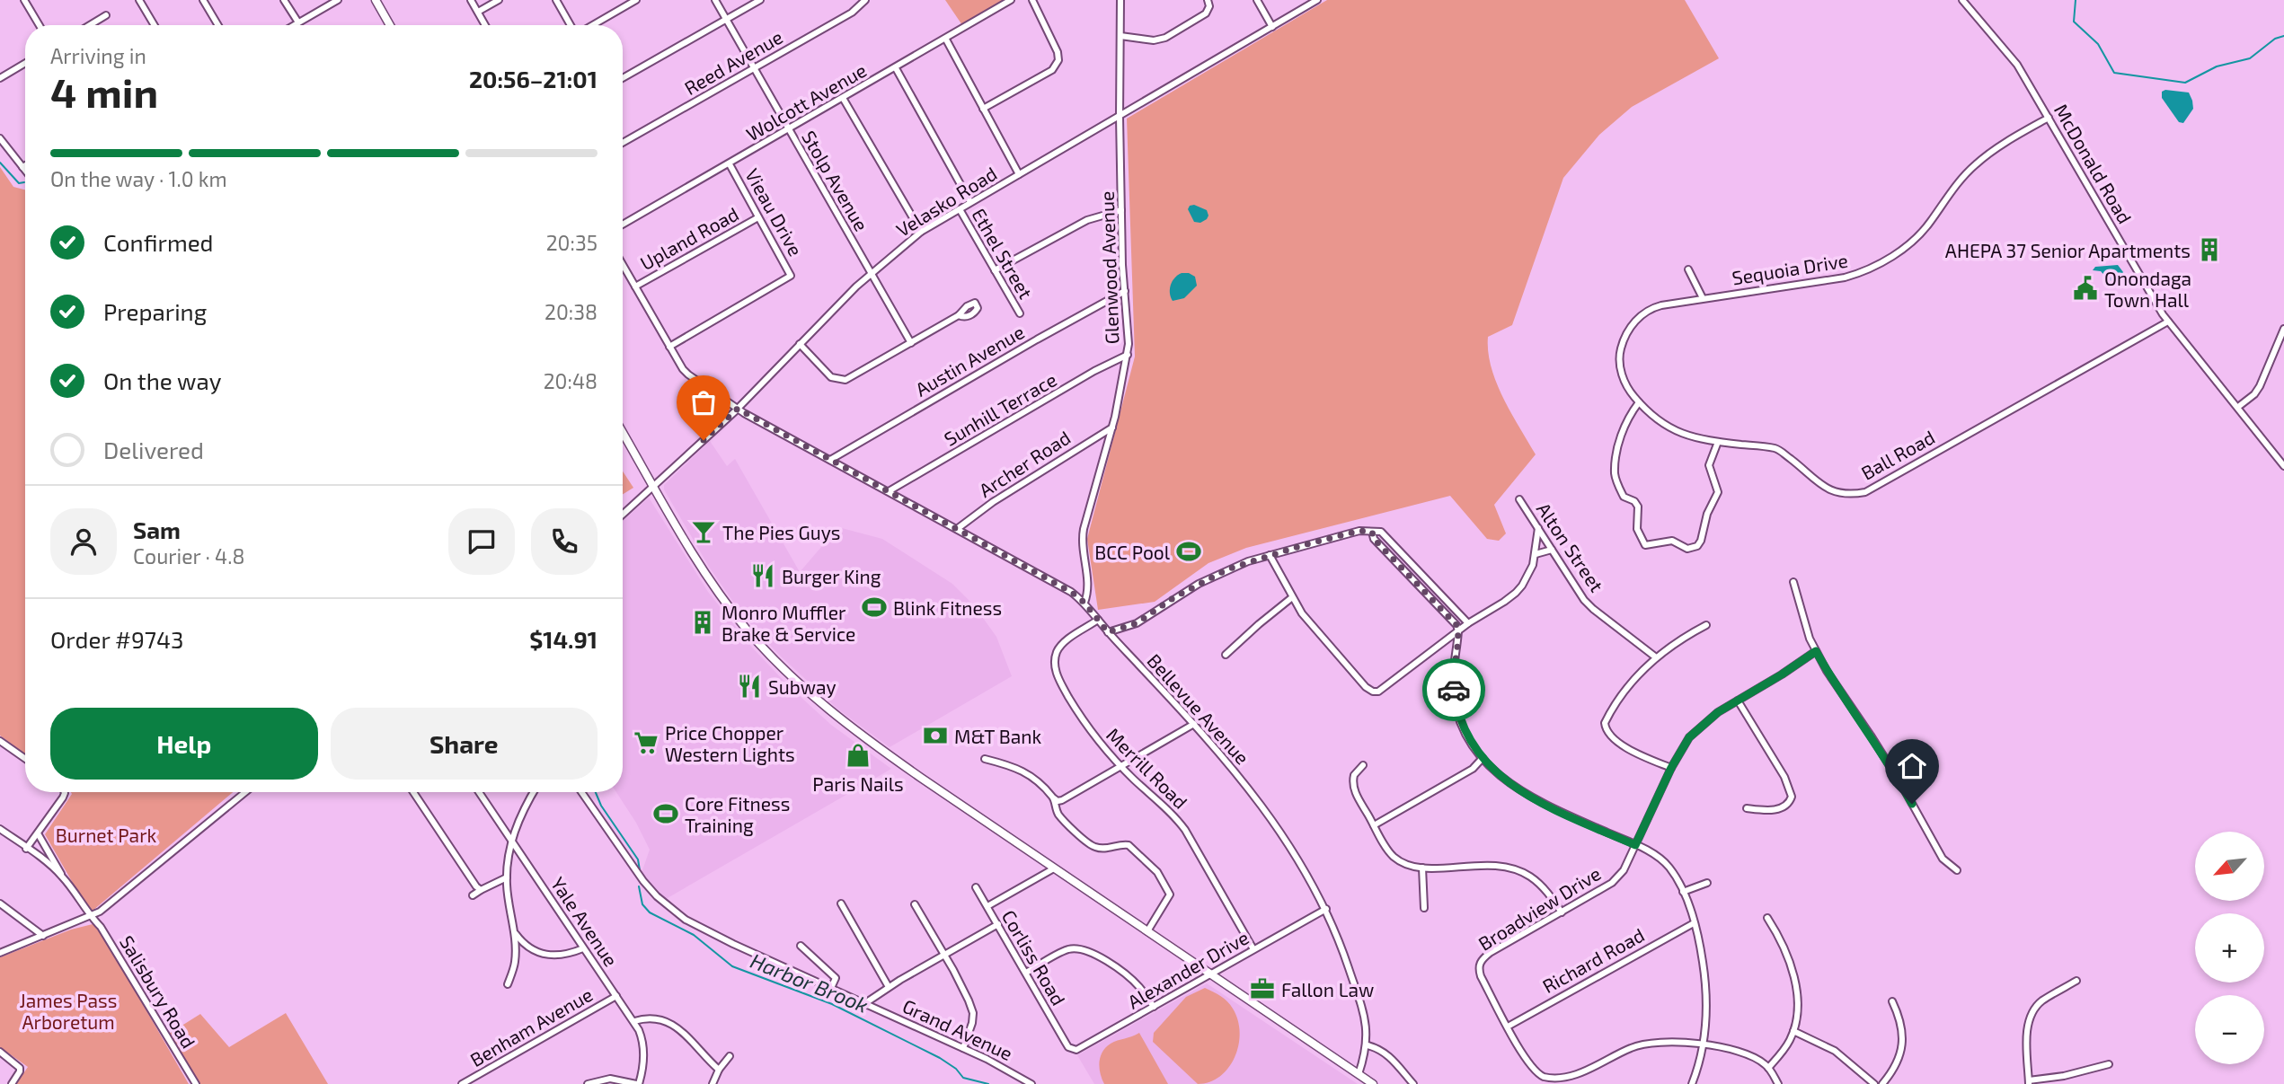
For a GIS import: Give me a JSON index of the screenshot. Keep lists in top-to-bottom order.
{
  "streets": {
    "street": [
      "Reed Avenue",
      "Wolcott Avenue",
      "McDonald Road",
      "Stolp Avenue",
      "Velasko Road",
      "Vieau Drive",
      "Upland Road",
      "Ethel Street",
      "Glenwood Avenue",
      "Sequoia Drive",
      "Austin Avenue",
      "Sunhill Terrace",
      "Ball Road",
      "Archer Road",
      "Alton Street",
      "Bellevue Avenue",
      "Merrill Road",
      "Broadview Drive",
      "Yale Avenue",
      "Corliss Road",
      "Richard Road",
      "Alexander Drive",
      "Salisbury Road",
      "Benham Avenue",
      "Grand Avenue"
    ]
  },
  "crossings": [
    ["Reed Avenue", "Stolp Avenue"],
    ["Wolcott Avenue", "Stolp Avenue"],
    ["Wolcott Avenue", "Vieau Drive"],
    ["McDonald Road", "Sequoia Drive"],
    ["McDonald Road", "Ball Road"],
    ["Stolp Avenue", "Velasko Road"],
    ["Velasko Road", "Ethel Street"],
    ["Velasko Road", "Glenwood Avenue"],
    ["Velasko Road", "Bellevue Avenue"],
    ["Vieau Drive", "Upland Road"],
    ["Vieau Drive", "Bellevue Avenue"],
    ["Upland Road", "Bellevue Avenue"],
    ["Glenwood Avenue", "Austin Avenue"],
    ["Glenwood Avenue", "Sunhill Terrace"],
    ["Glenwood Avenue", "Archer Road"],
    ["Glenwood Avenue", "Bellevue Avenue"],
    ["Sequoia Drive", "Ball Road"],
    ["Austin Avenue", "Bellevue Avenue"],
    ["Sunhill Terrace", "Bellevue Avenue"],
    ["Archer Road", "Bellevue Avenue"],
    ["Bellevue Avenue", "Merrill Road"],
    ["Bellevue Avenue", "Alexander Drive"],
    ["Merrill Road", "Alexander Drive"],
    ["Broadview Drive", "Richard Road"],
    ["Yale Avenue", "Benham Avenue"],
    ["Corliss Road", "Alexander Drive"]
  ],
  "water": ["Harbor Brook"],
  "parks": ["Burnet Park", "James Pass Arboretum"],
  "places": {
    "building": ["AHEPA 37 Senior Apartments", "Monro Muffler Brake & Service"],
    "public building": ["Onondaga Town Hall"],
    "bar": ["The Pies Guys"],
    "sports": ["BCC Pool", "Blink Fitness", "Core Fitness Training"],
    "restaurant": ["Burger King", "Subway"],
    "bank": ["M&T Bank"],
    "supermarket": ["Price Chopper Western Lights"],
    "shop": ["Paris Nails"],
    "office": ["Fallon Law"]
  },
  "north": "bottom left",
  "page": {
    "heading": ["4 min", "Arriving in", "20:56–21:01"],
    "panel": [
      "Sam",
      "Courier · 4.8",
      "Order #9743",
      "$14.91"
    ],
    "bar": "On the way · 1.0 km",
    "list": [
      ["Confirmed", "20:35"],
      ["Preparing", "20:38"],
      ["On the way", "20:48"],
      "Delivered"
    ],
    "buttons": ["Help", "Share"],
    "map_buttons": ["+", "−"]
  }
}
